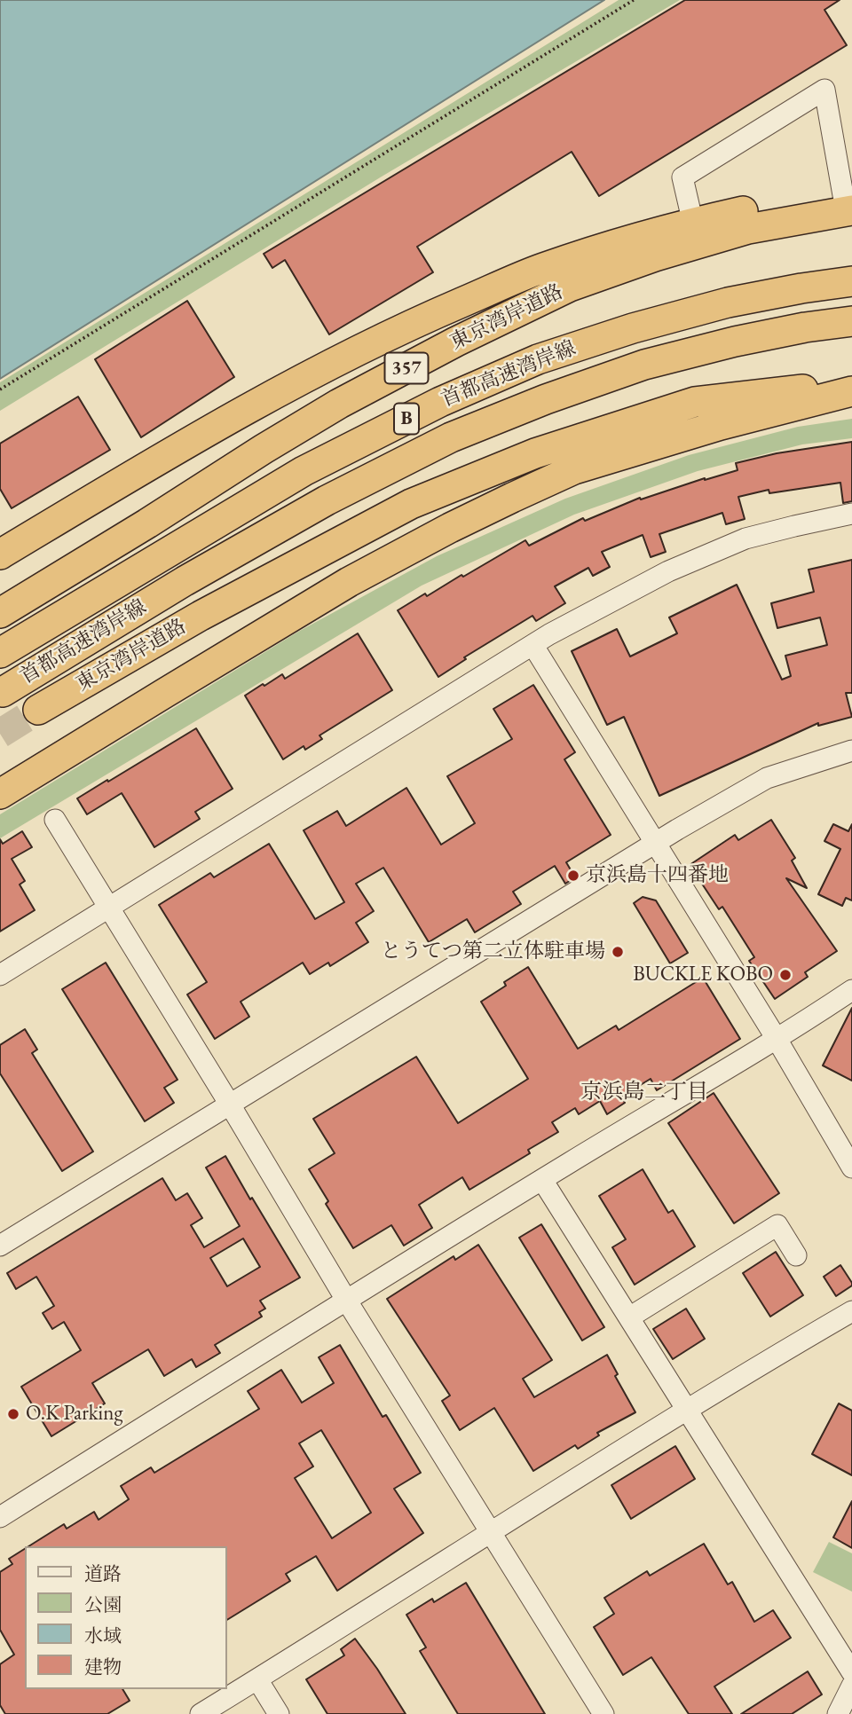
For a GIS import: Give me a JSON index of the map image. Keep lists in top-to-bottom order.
{
  "streets": {
    "highway": [
      "東京湾岸道路",
      "357",
      "首都高速湾岸線",
      "B"
    ]
  },
  "districts": ["京浜島二丁目"],
  "places": [
    "京浜島十四番地",
    "とうてつ第二立体駐車場",
    "BUCKLE KOBO",
    "O.K Parking"
  ],
  "legend": [
    "道路",
    "公園",
    "水域",
    "建物"
  ]
}
